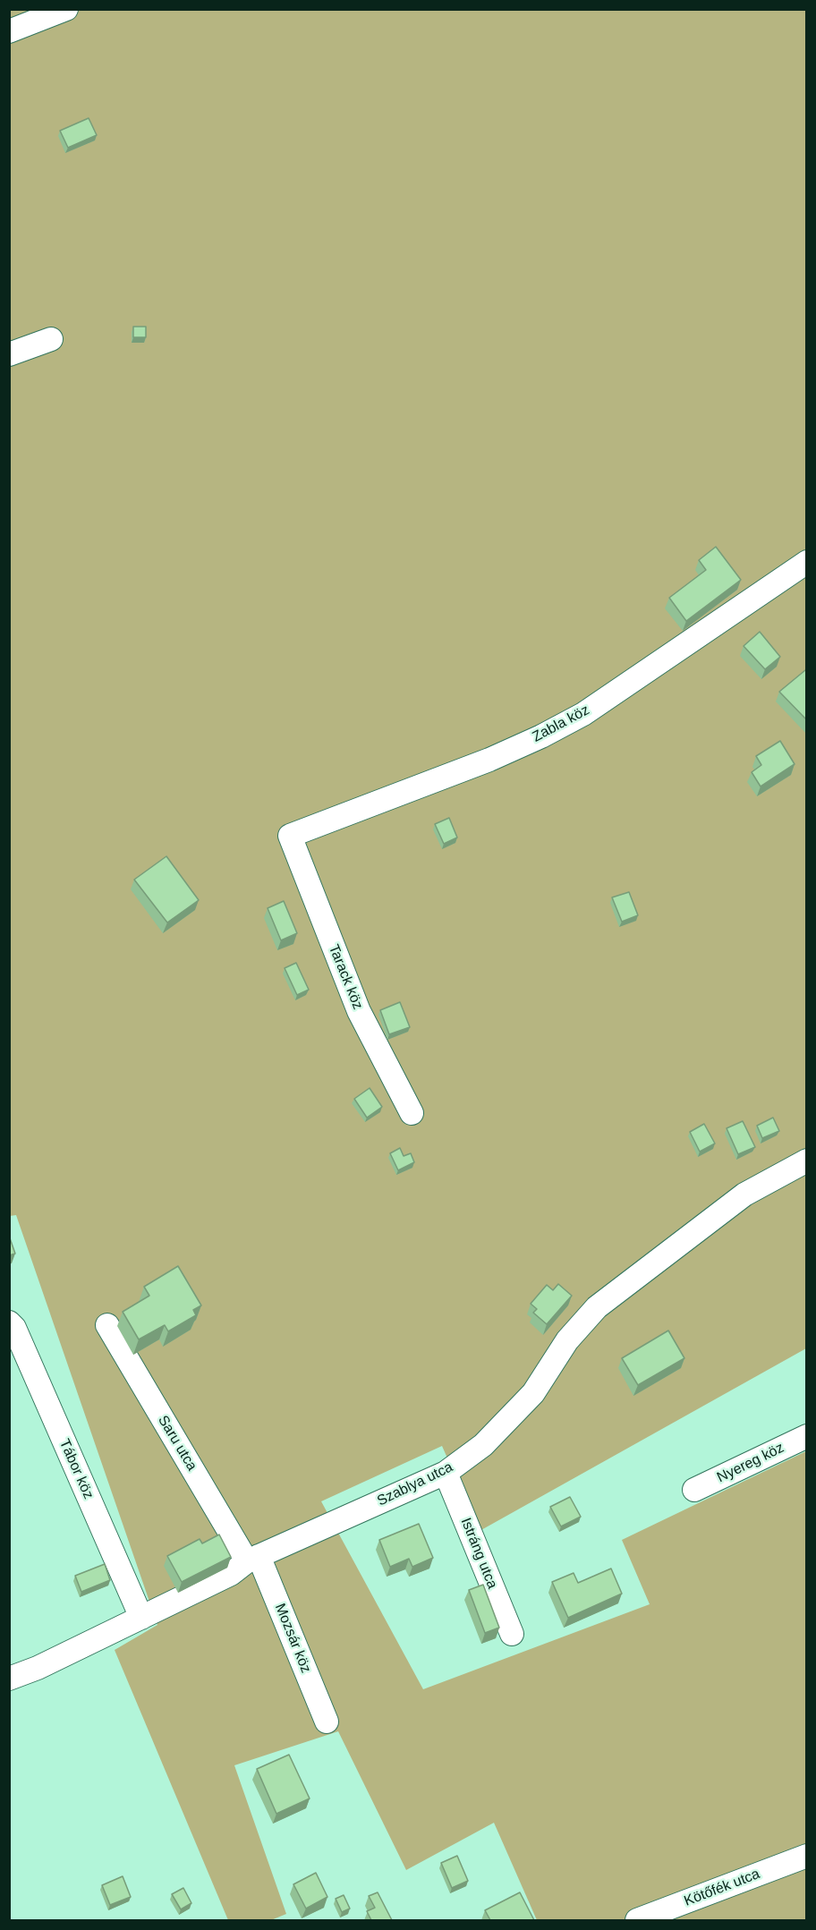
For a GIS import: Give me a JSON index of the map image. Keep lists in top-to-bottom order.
{
  "streets": {
    "street": [
      "Zabla köz",
      "Tarack köz",
      "Saru utca",
      "Nyereg köz",
      "Tábor köz",
      "Szablya utca",
      "Istráng utca",
      "Mozsár köz",
      "Kötőfék utca"
    ]
  },
  "crossings": [
    ["Zabla köz", "Tarack köz"],
    ["Saru utca", "Szablya utca"],
    ["Saru utca", "Mozsár köz"],
    ["Tábor köz", "Szablya utca"],
    ["Szablya utca", "Istráng utca"],
    ["Szablya utca", "Mozsár köz"]
  ]
}
